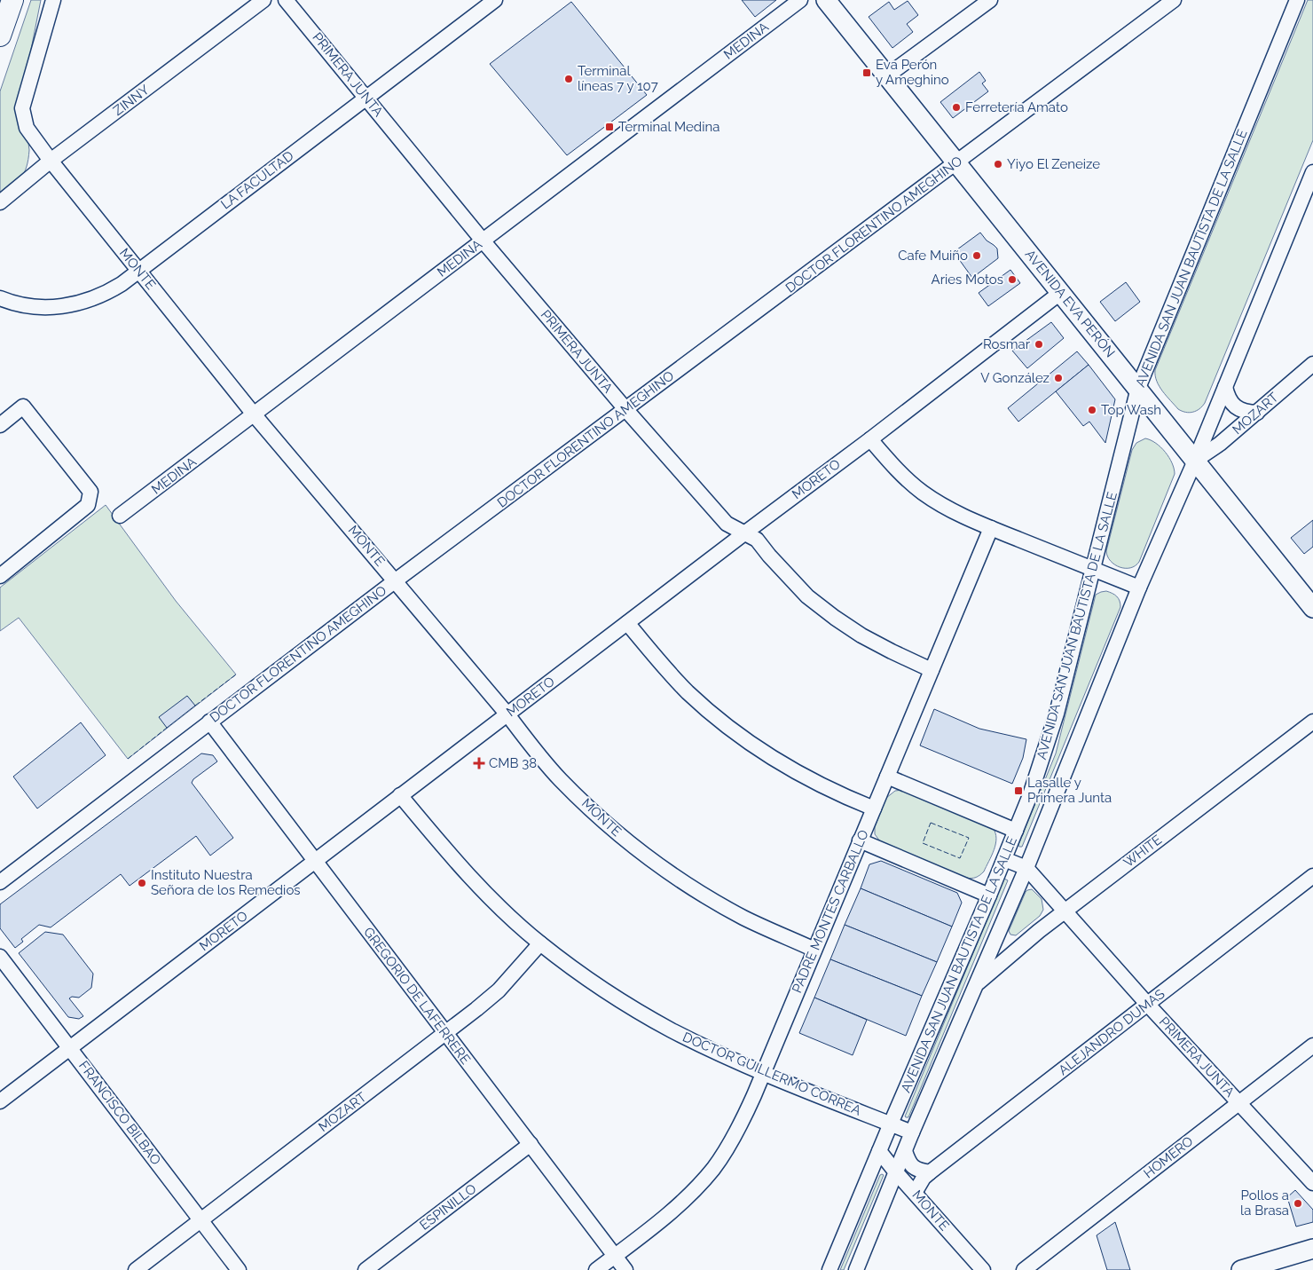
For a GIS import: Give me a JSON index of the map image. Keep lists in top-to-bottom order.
{
  "streets": {
    "main road": ["AVENIDA EVA PERÓN"],
    "street": [
      "MEDINA",
      "PRIMERA JUNTA",
      "ZINNY",
      "LA FACULTAD",
      "DOCTOR FLORENTINO AMEGHINO",
      "AVENIDA SAN JUAN BAUTISTA DE LA SALLE",
      "MONTE",
      "MOZART",
      "MORETO",
      "WHITE",
      "PADRE MONTES CARBALLO",
      "GREGORIO DE LAFERRERE",
      "ALEJANDRO DUMAS",
      "DOCTOR GUILLERMO CORREA",
      "FRANCISCO BILBAO",
      "HOMERO",
      "ESPINILLO"
    ]
  },
  "crossings": [
    ["MEDINA", "PRIMERA JUNTA"],
    ["MEDINA", "MONTE"],
    ["PRIMERA JUNTA", "LA FACULTAD"],
    ["PRIMERA JUNTA", "DOCTOR FLORENTINO AMEGHINO"],
    ["PRIMERA JUNTA", "AVENIDA SAN JUAN BAUTISTA DE LA SALLE"],
    ["PRIMERA JUNTA", "MORETO"],
    ["PRIMERA JUNTA", "WHITE"],
    ["PRIMERA JUNTA", "PADRE MONTES CARBALLO"],
    ["PRIMERA JUNTA", "ALEJANDRO DUMAS"],
    ["PRIMERA JUNTA", "HOMERO"],
    ["ZINNY", "MONTE"],
    ["LA FACULTAD", "MONTE"],
    ["DOCTOR FLORENTINO AMEGHINO", "MONTE"],
    ["DOCTOR FLORENTINO AMEGHINO", "AVENIDA EVA PERÓN"],
    ["DOCTOR FLORENTINO AMEGHINO", "GREGORIO DE LAFERRERE"],
    ["AVENIDA SAN JUAN BAUTISTA DE LA SALLE", "MONTE"],
    ["AVENIDA SAN JUAN BAUTISTA DE LA SALLE", "AVENIDA EVA PERÓN"],
    ["AVENIDA SAN JUAN BAUTISTA DE LA SALLE", "MOZART"],
    ["AVENIDA SAN JUAN BAUTISTA DE LA SALLE", "WHITE"],
    ["AVENIDA SAN JUAN BAUTISTA DE LA SALLE", "DOCTOR GUILLERMO CORREA"],
    ["MONTE", "MORETO"],
    ["MONTE", "PADRE MONTES CARBALLO"],
    ["MONTE", "ALEJANDRO DUMAS"],
    ["AVENIDA EVA PERÓN", "MOZART"],
    ["AVENIDA EVA PERÓN", "MORETO"],
    ["MOZART", "GREGORIO DE LAFERRERE"],
    ["MOZART", "DOCTOR GUILLERMO CORREA"],
    ["MOZART", "FRANCISCO BILBAO"],
    ["MORETO", "GREGORIO DE LAFERRERE"],
    ["MORETO", "DOCTOR GUILLERMO CORREA"],
    ["MORETO", "FRANCISCO BILBAO"],
    ["PADRE MONTES CARBALLO", "GREGORIO DE LAFERRERE"],
    ["PADRE MONTES CARBALLO", "DOCTOR GUILLERMO CORREA"],
    ["GREGORIO DE LAFERRERE", "ESPINILLO"]
  ],
  "places": {
    "transit": ["Eva Perón y Ameghino", "Terminal Medina", "Lasalle y Primera Junta"],
    "other": [
      "Terminal líneas 7 y 107",
      "Ferretería Amato",
      "Yiyo El Zeneize",
      "Cafe Muiño",
      "Aries Motos",
      "Rosmar",
      "V González",
      "Top Wash",
      "Instituto Nuestra Señora de los Remedios",
      "Pollos a la Brasa"
    ],
    "health": ["CMB 38"]
  }
}
